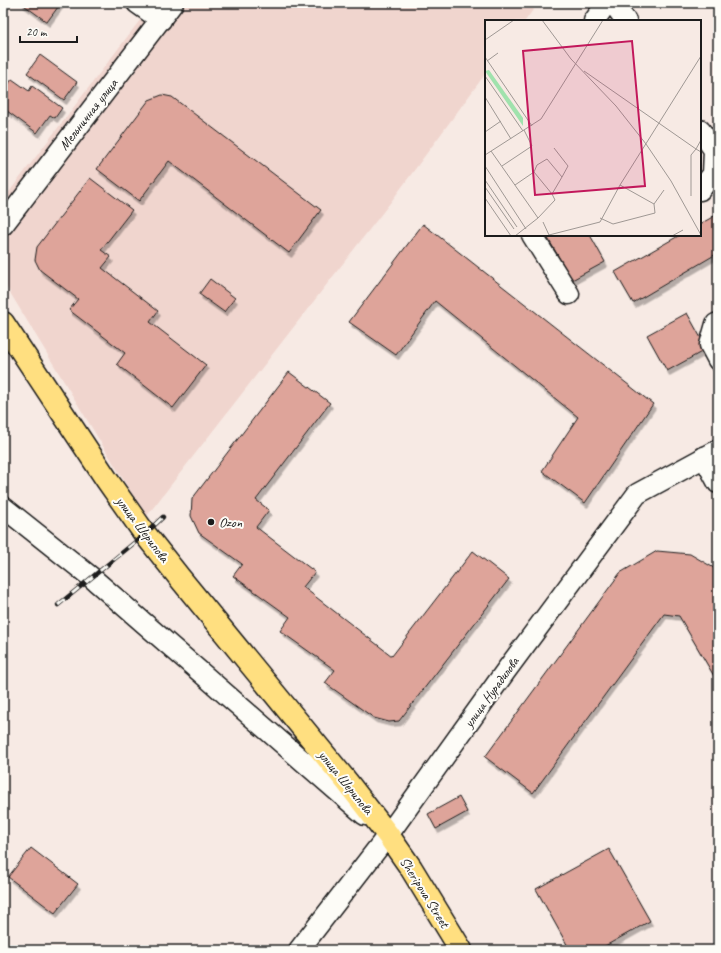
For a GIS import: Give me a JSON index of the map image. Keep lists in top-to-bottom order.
{
  "streets": {
    "main road": ["улица Шерипова", "Sheripova Street"],
    "street": ["Мельничная улица", "улица Нурадилова"]
  },
  "crossings": [
    ["улица Шерипова", "улица Нурадилова"],
    ["улица Шерипова", "Sheripova Street"],
    ["улица Нурадилова", "Sheripova Street"]
  ],
  "places": ["Ozon"],
  "scale_bar": "20 m"
}
